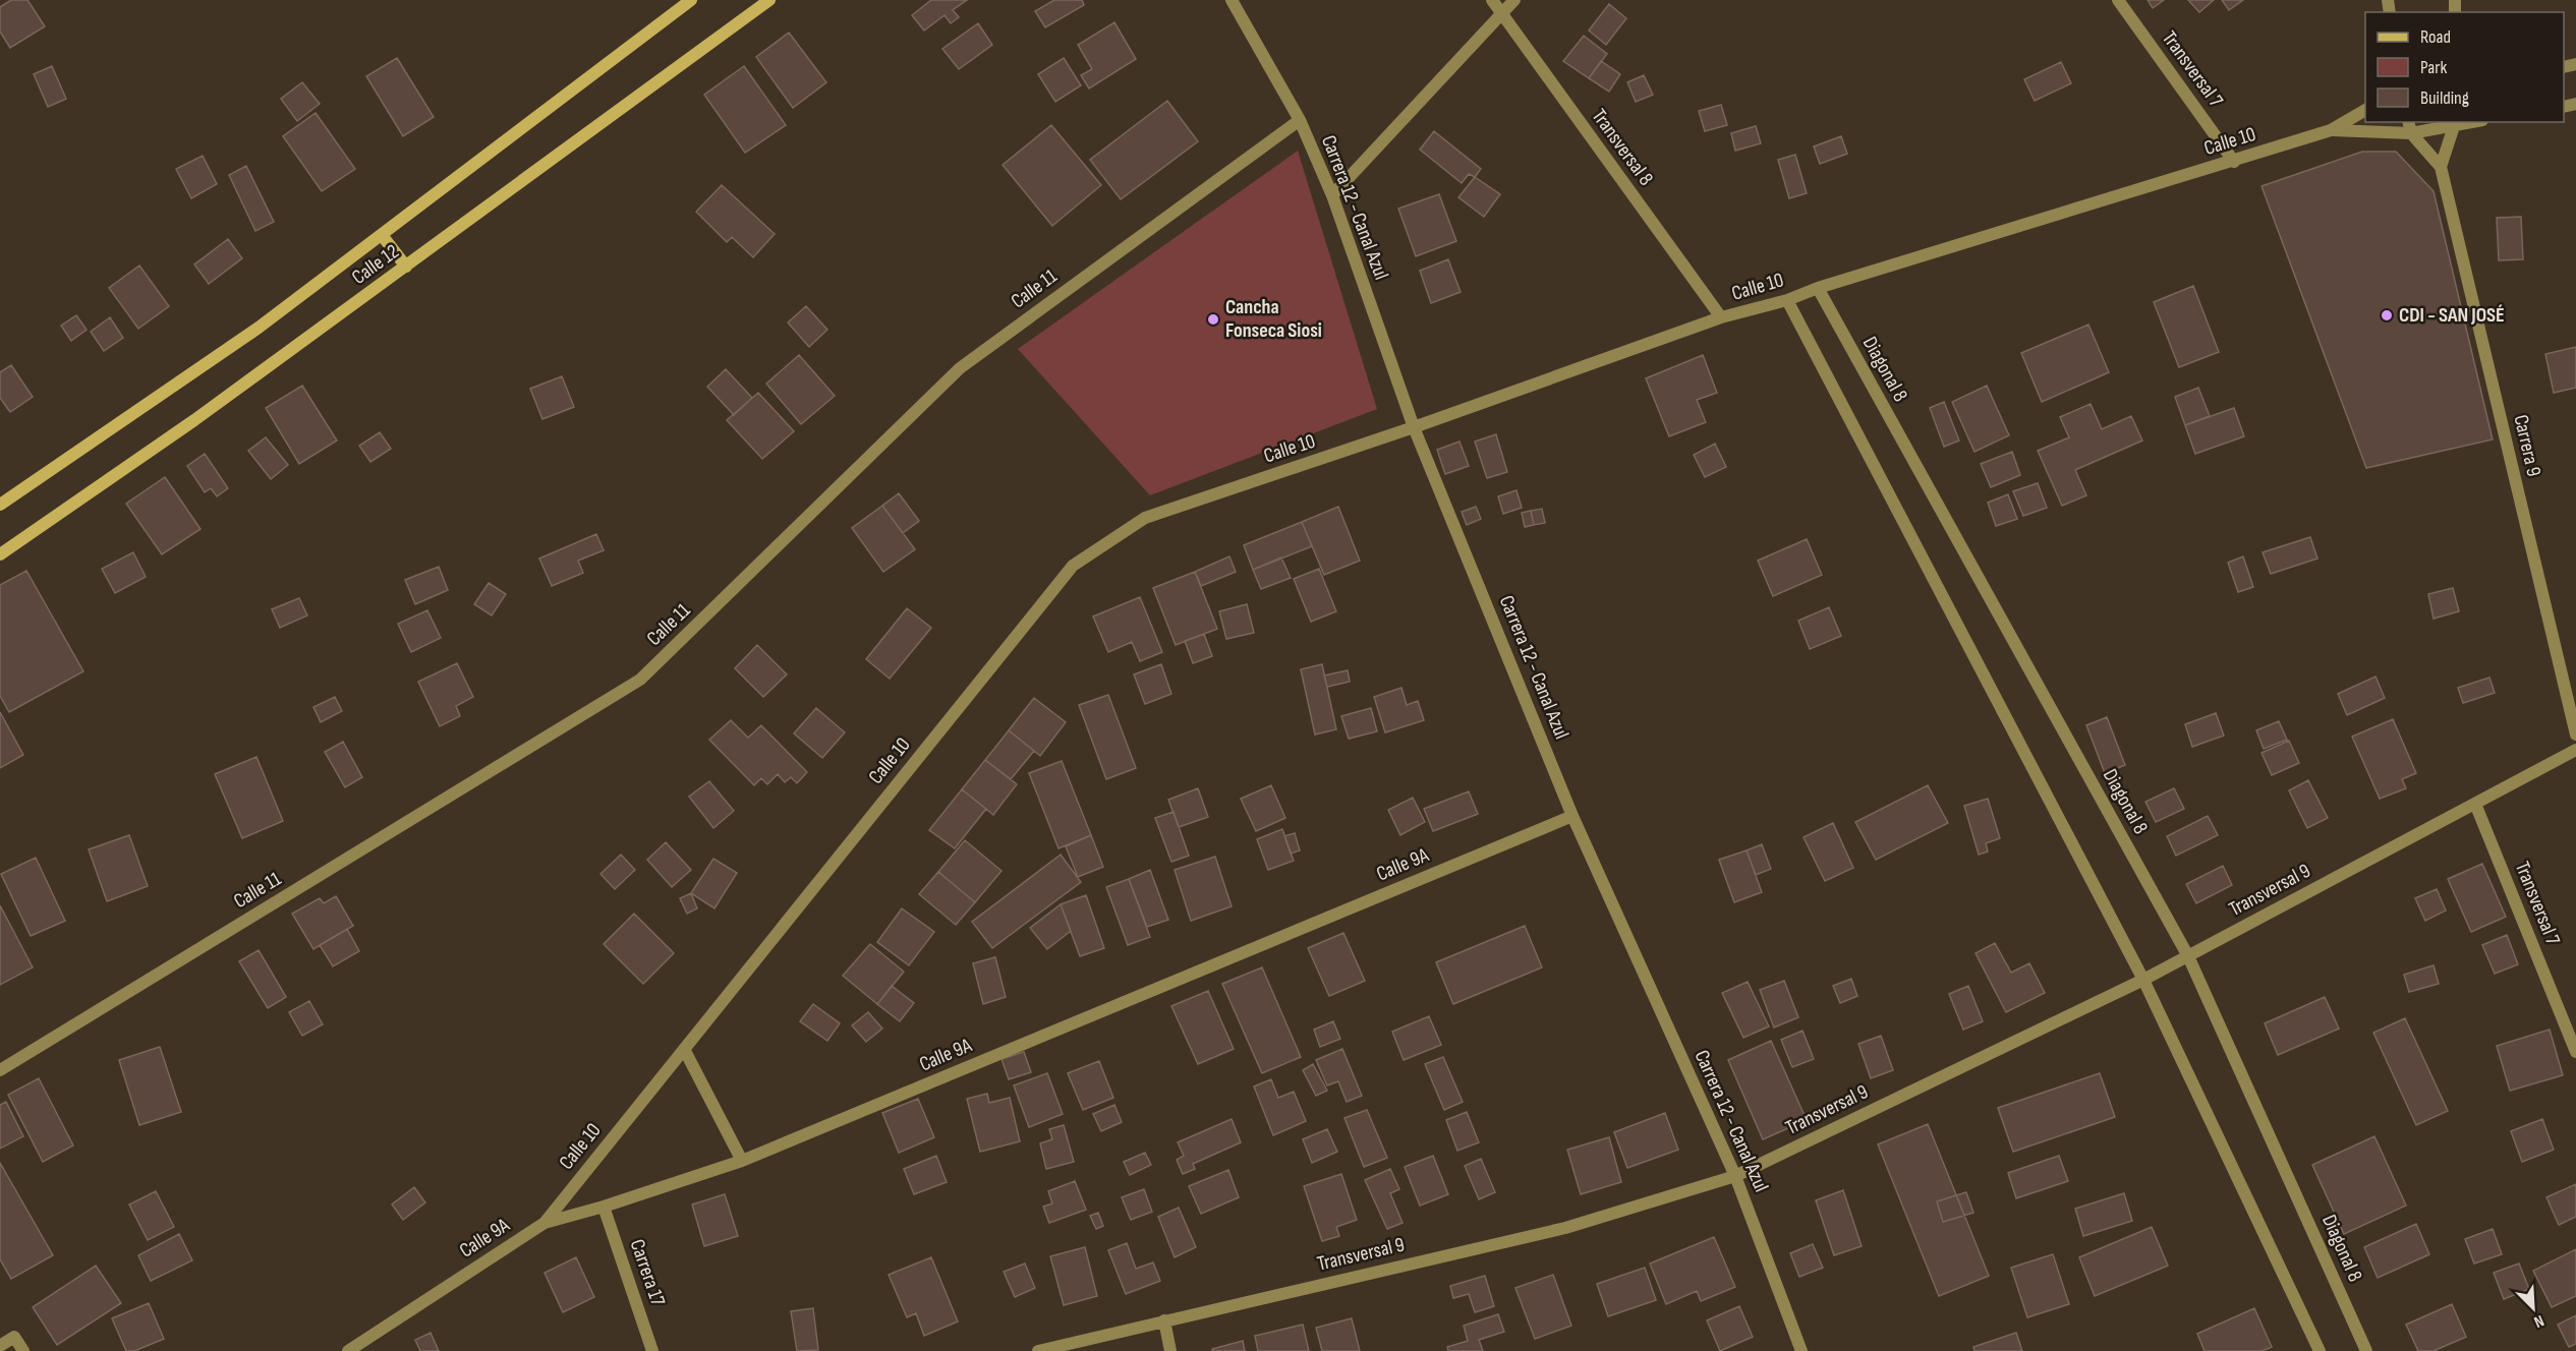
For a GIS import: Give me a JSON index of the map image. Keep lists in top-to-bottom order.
{
  "streets": {
    "street": [
      "Transversal 7",
      "Calle 10",
      "Transversal 8",
      "Carrera 12 - Canal Azul",
      "Calle 12",
      "Calle 11",
      "Diagonal 8",
      "Carrera 9",
      "Calle 9A",
      "Transversal 9",
      "Carrera 17"
    ]
  },
  "crossings": [
    ["Transversal 7", "Calle 10"],
    ["Transversal 7", "Transversal 9"],
    ["Calle 10", "Transversal 8"],
    ["Calle 10", "Carrera 12 - Canal Azul"],
    ["Calle 10", "Diagonal 8"],
    ["Calle 10", "Calle 9A"],
    ["Carrera 12 - Canal Azul", "Calle 11"],
    ["Carrera 12 - Canal Azul", "Calle 9A"],
    ["Carrera 12 - Canal Azul", "Transversal 9"],
    ["Diagonal 8", "Transversal 9"],
    ["Calle 9A", "Carrera 17"]
  ],
  "places": ["CDI - SAN JOSÉ", "Cancha Fonseca Siosi"],
  "legend": ["Road", "Park", "Building"],
  "north": "bottom right"
}
